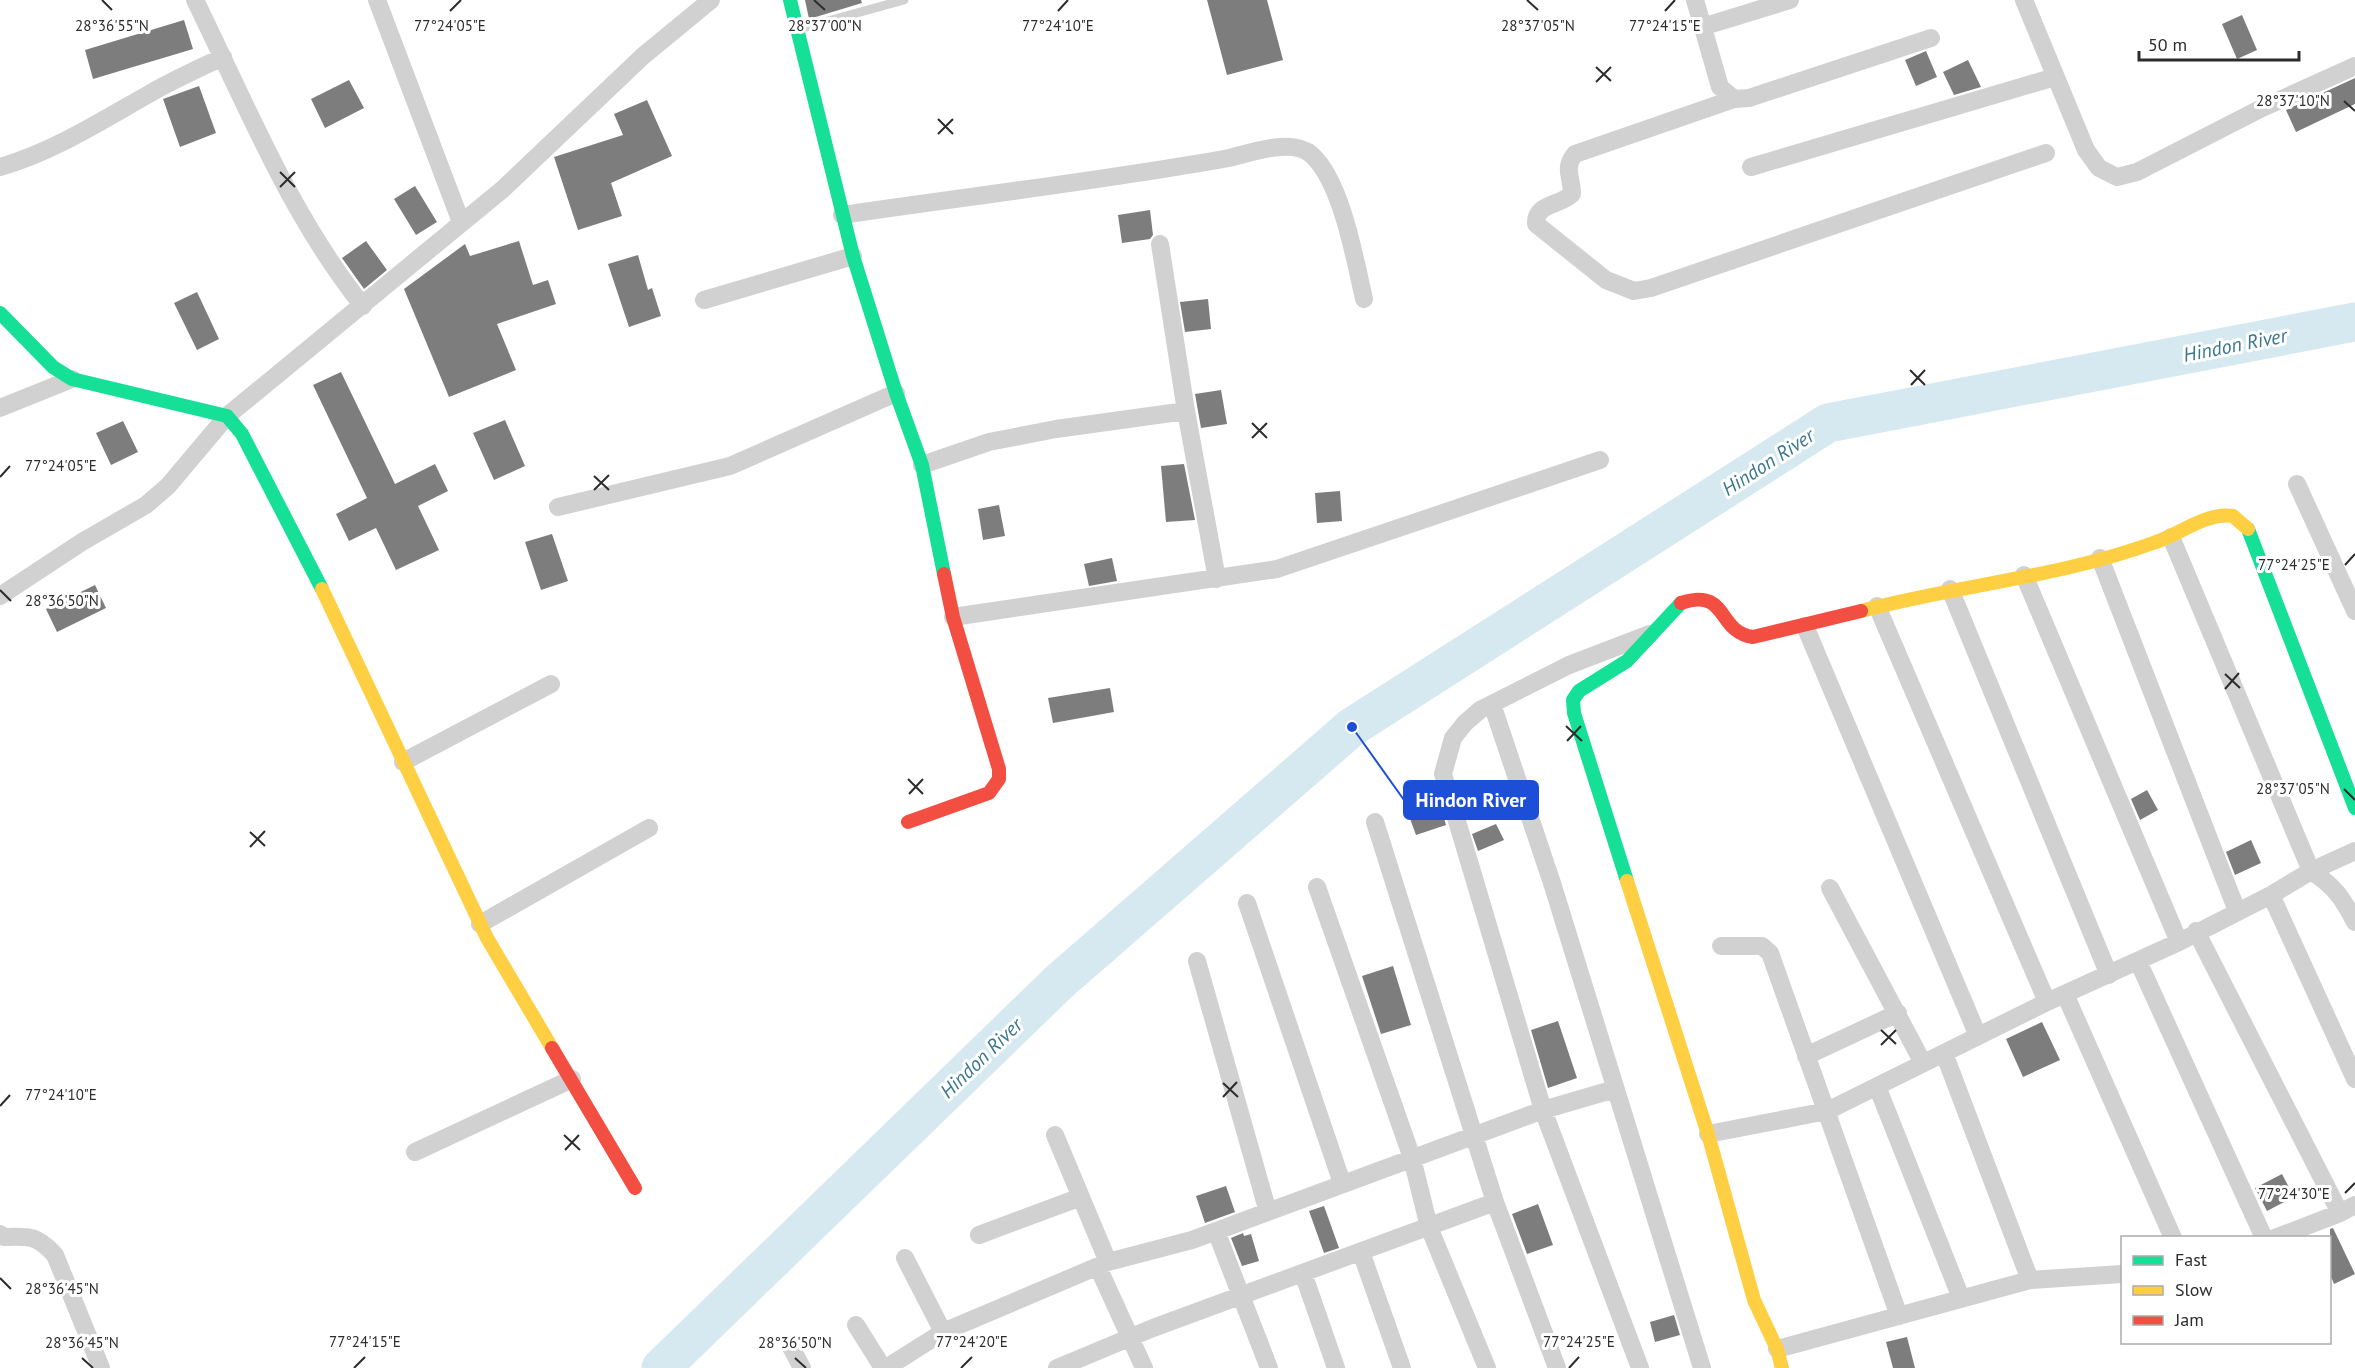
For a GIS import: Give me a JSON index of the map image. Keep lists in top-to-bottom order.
{
  "water": ["Hindon River"],
  "places": ["Hindon River"],
  "legend": ["Fast", "Slow", "Jam"],
  "scale_bar": "50 m",
  "coordinates": [
    "28°36'55\"N",
    "28°37'00\"N",
    "28°37'05\"N",
    "77°24'05\"E",
    "77°24'10\"E",
    "77°24'15\"E",
    "28°37'10\"N",
    "77°24'25\"E",
    "28°36'50\"N",
    "77°24'30\"E",
    "28°36'45\"N",
    "77°24'20\"E"
  ]
}
